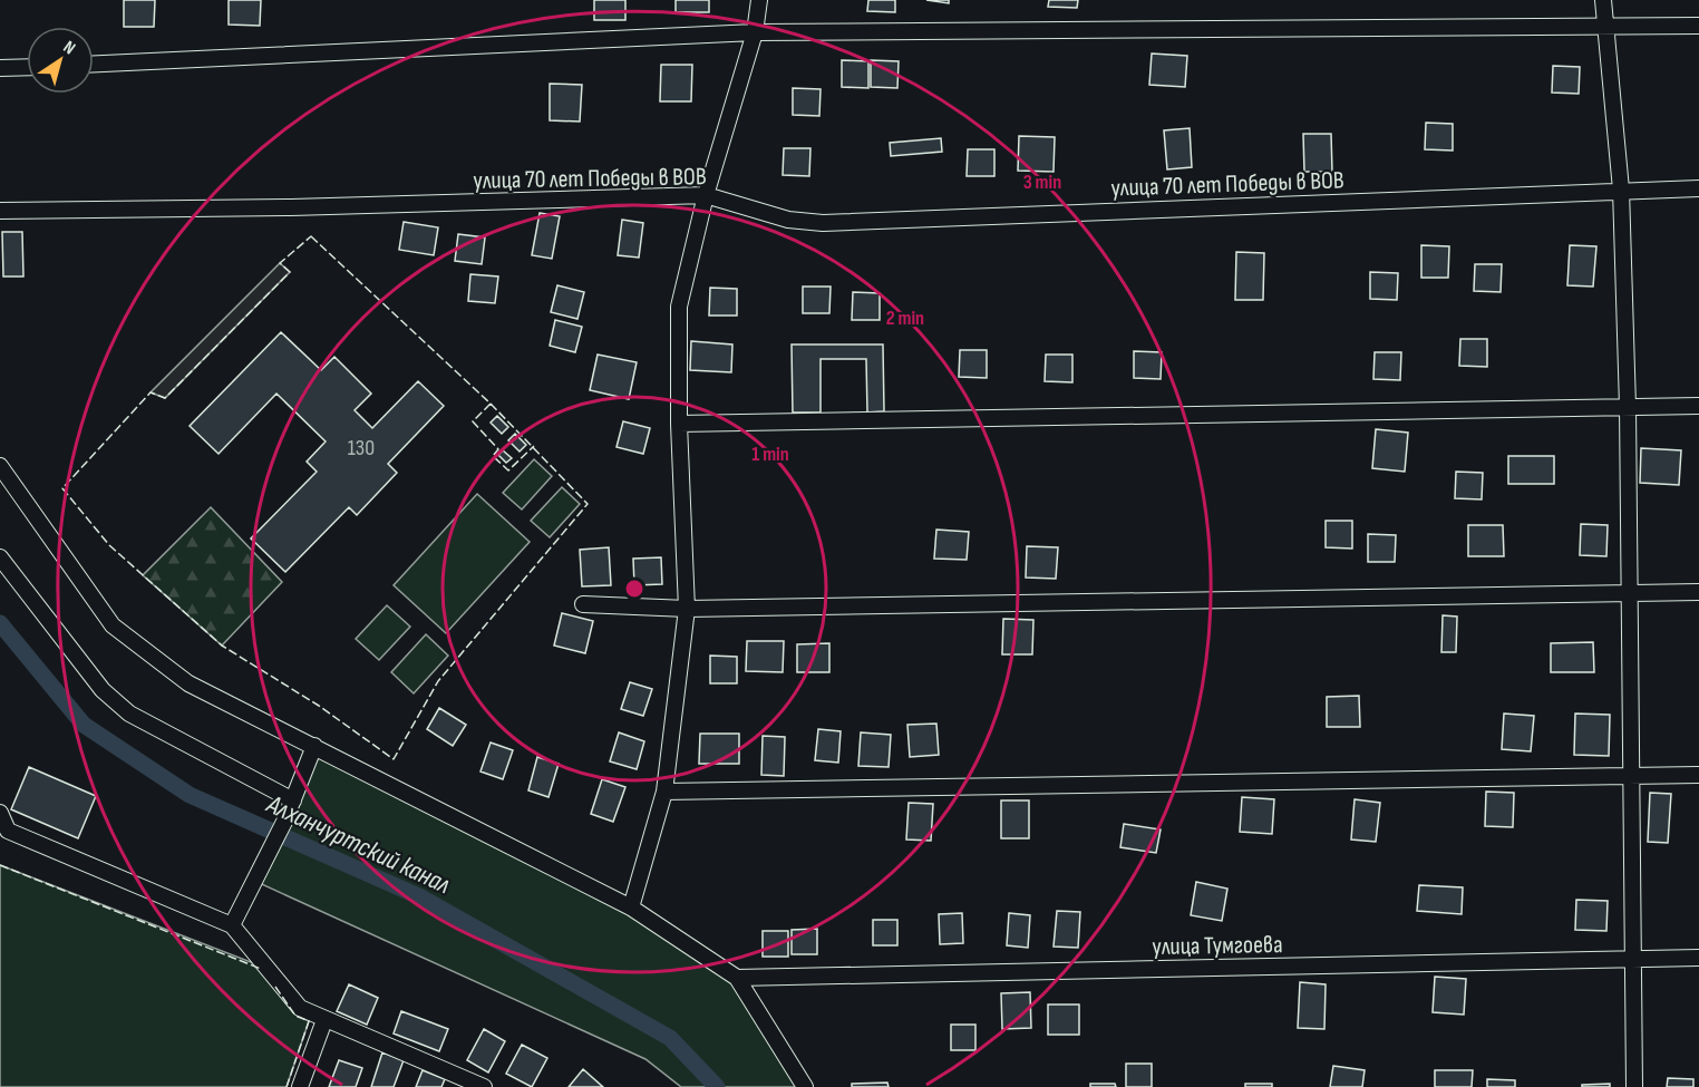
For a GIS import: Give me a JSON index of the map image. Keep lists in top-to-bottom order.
{
  "streets": {
    "street": ["улица 70 лет Победы в ВОВ", "улица Тумгоева"]
  },
  "water": ["Алханчуртский канал"],
  "house_numbers": ["130"],
  "north": "top right",
  "rings": ["3 min", "2 min", "1 min"]
}
